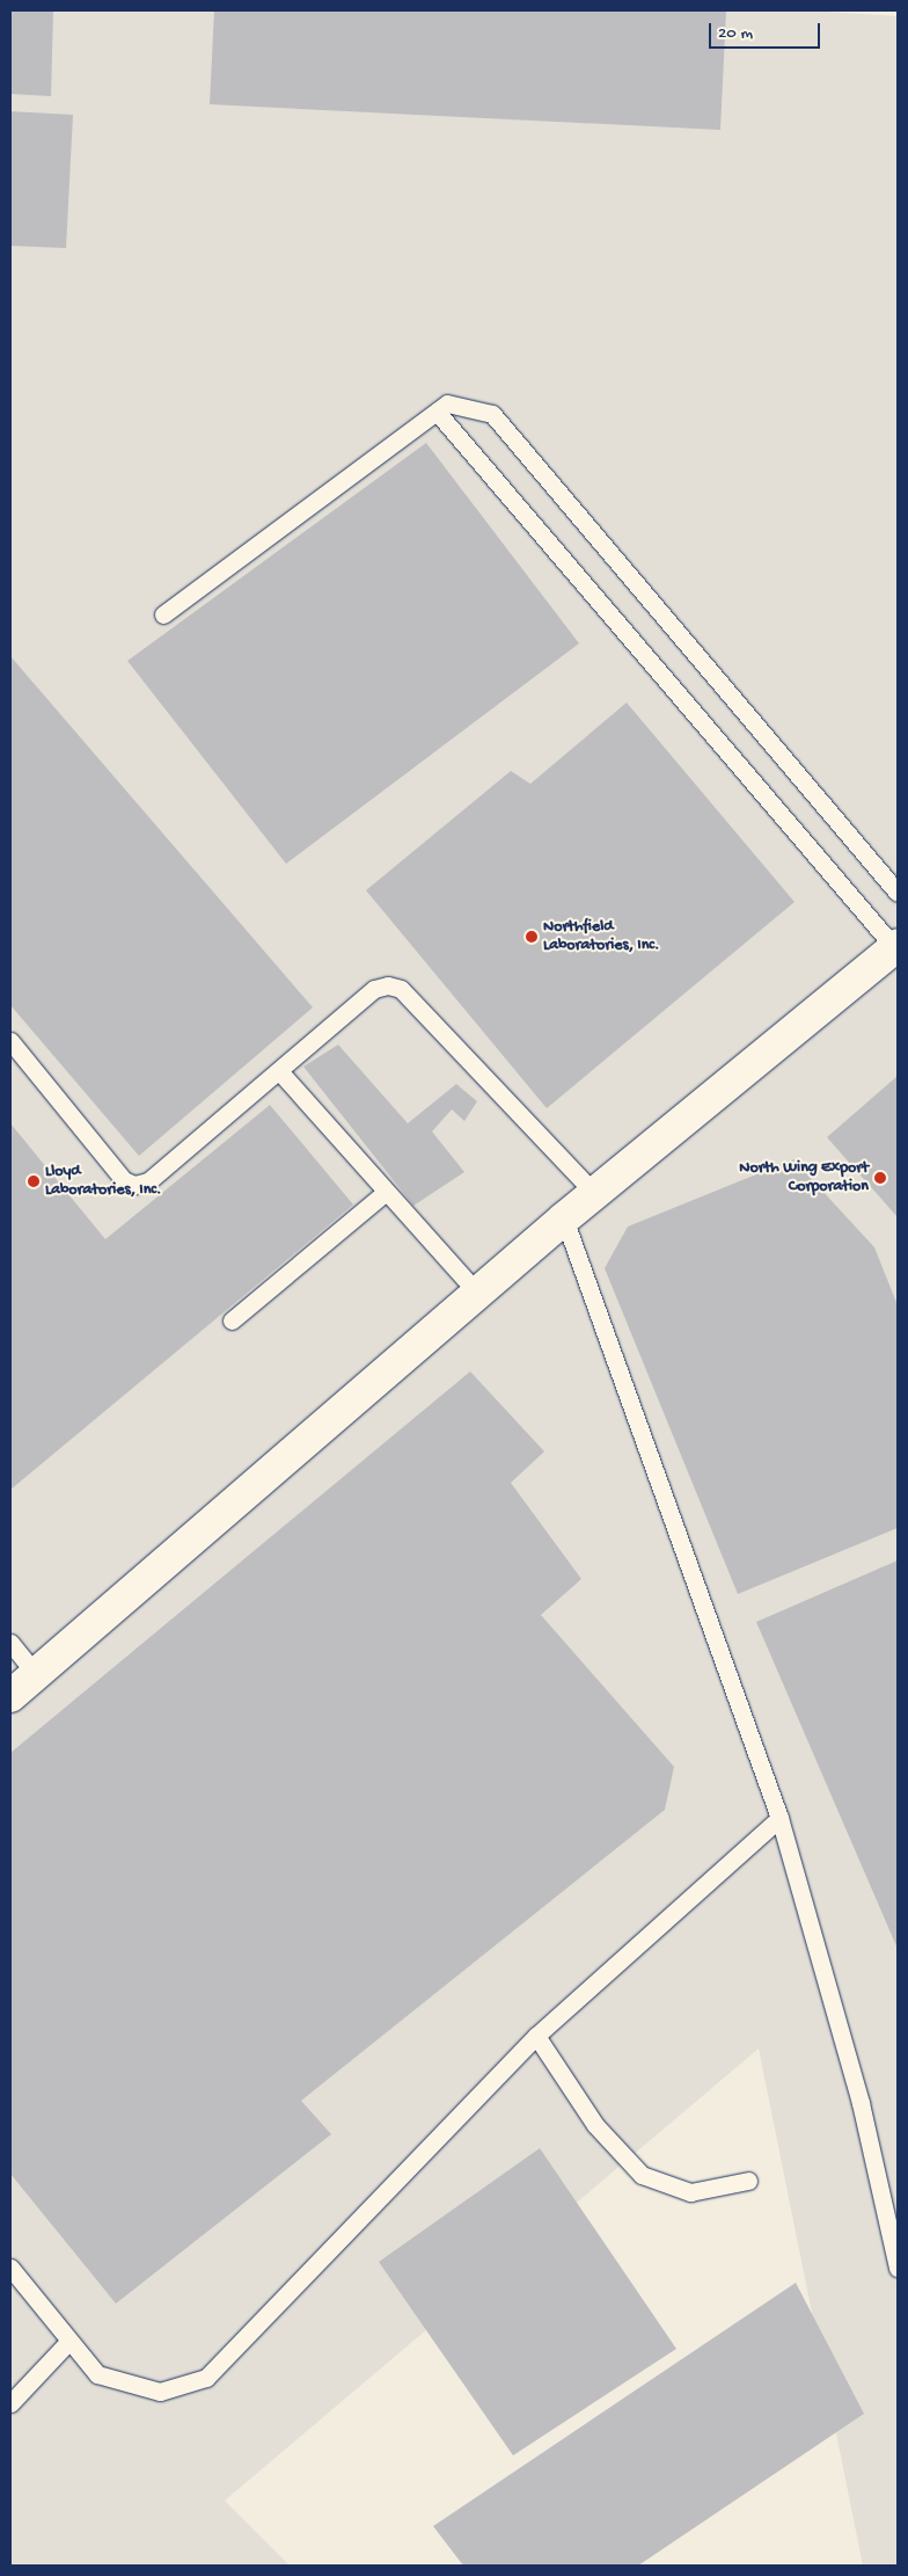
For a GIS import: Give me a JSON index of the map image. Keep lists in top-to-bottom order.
{
  "places": ["Northfield Laboratories, Inc.", "North Wing Export Corporation", "Lloyd Laboratories, Inc."],
  "scale_bar": "20 m"
}
